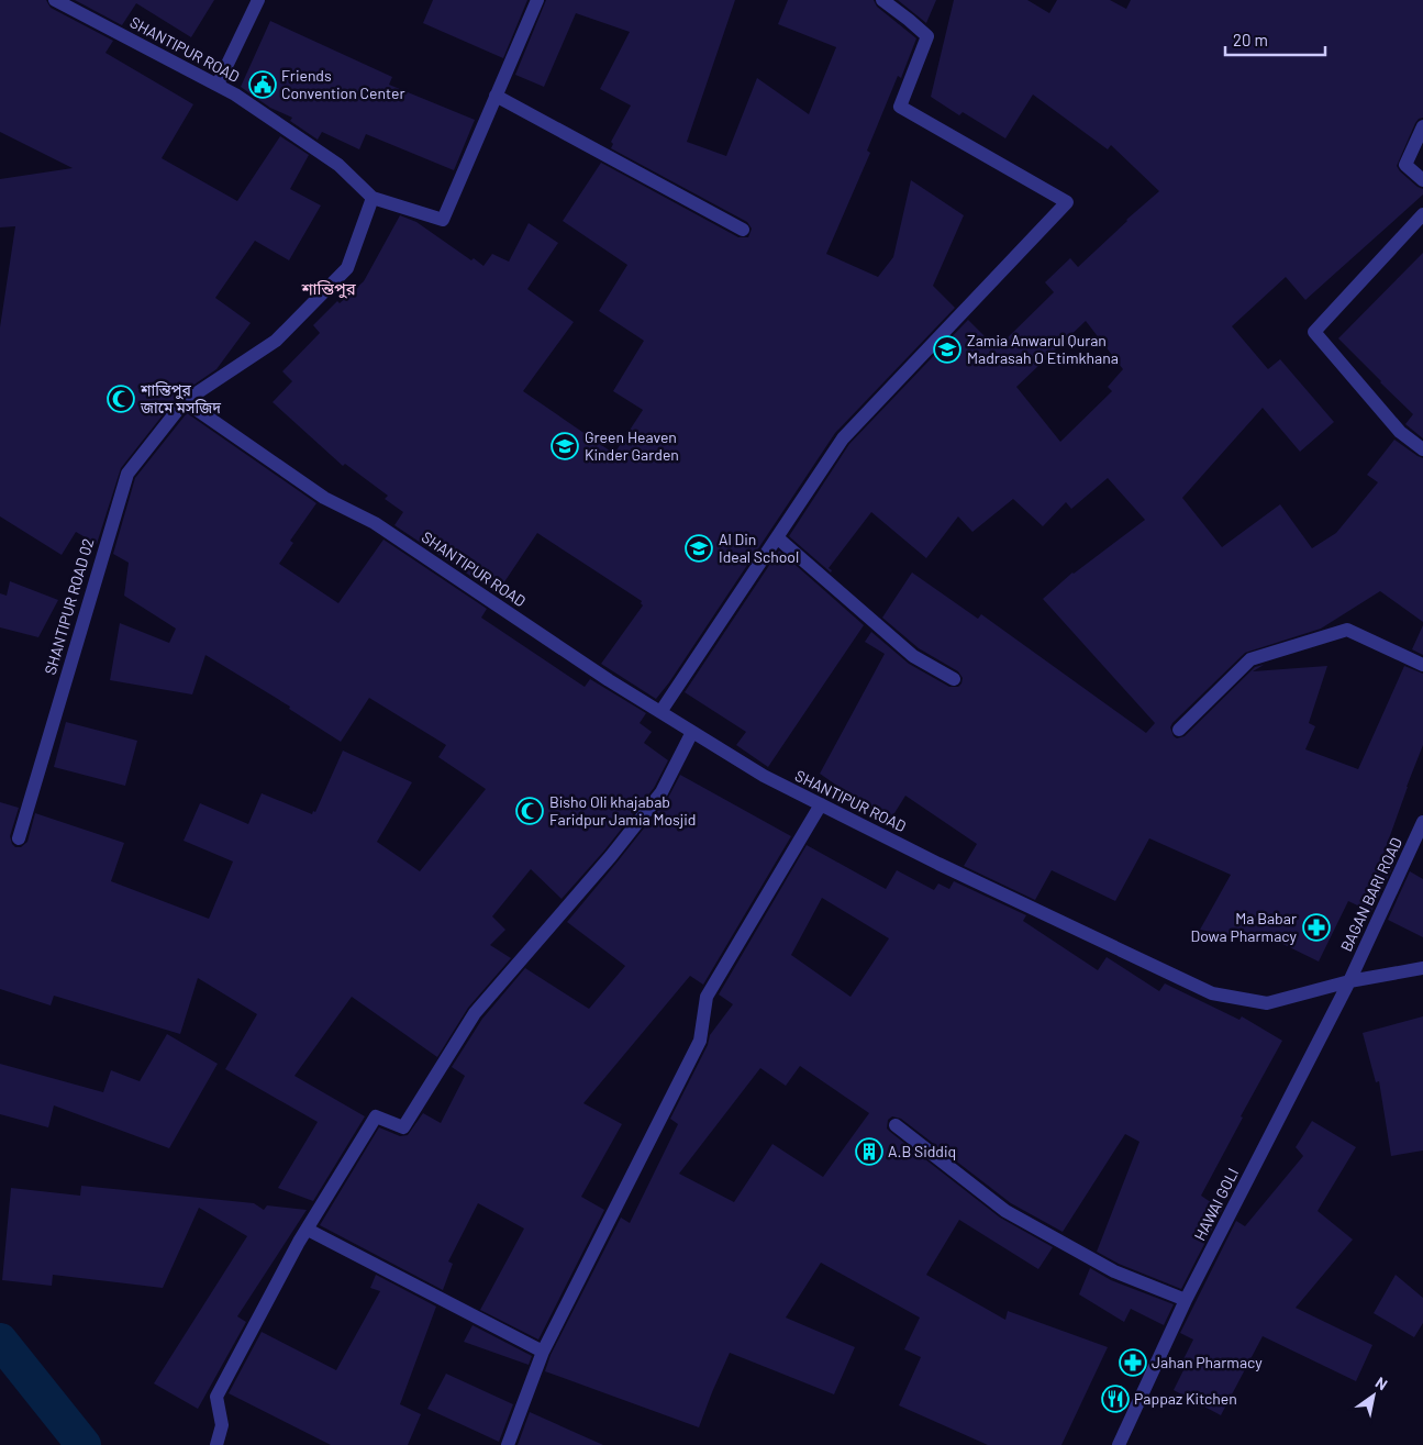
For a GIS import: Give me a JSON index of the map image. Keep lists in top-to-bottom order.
{
  "streets": {
    "street": [
      "SHANTIPUR ROAD",
      "SHANTIPUR ROAD 02",
      "BAGAN BARI ROAD",
      "HAWAI GOLI"
    ]
  },
  "crossings": [
    ["SHANTIPUR ROAD", "SHANTIPUR ROAD 02"],
    ["SHANTIPUR ROAD", "BAGAN BARI ROAD"],
    ["SHANTIPUR ROAD", "HAWAI GOLI"],
    ["BAGAN BARI ROAD", "HAWAI GOLI"]
  ],
  "districts": ["শান্তিপুর"],
  "places": {
    "public building": ["Friends Convention Center"],
    "school or university": ["Zamia Anwarul Quran Madrasah O Etimkhana", "Green Heaven Kinder Garden", "Al Din Ideal School"],
    "mosque": ["শান্তিপুর জামে মসজিদ", "Bisho Oli khajabab Faridpur Jamia Mosjid"],
    "pharmacy": ["Ma Babar Dowa Pharmacy", "Jahan Pharmacy"],
    "building": ["A.B Siddiq"],
    "restaurant": ["Pappaz Kitchen"]
  },
  "scale_bar": "20 m",
  "north": "top right"
}
